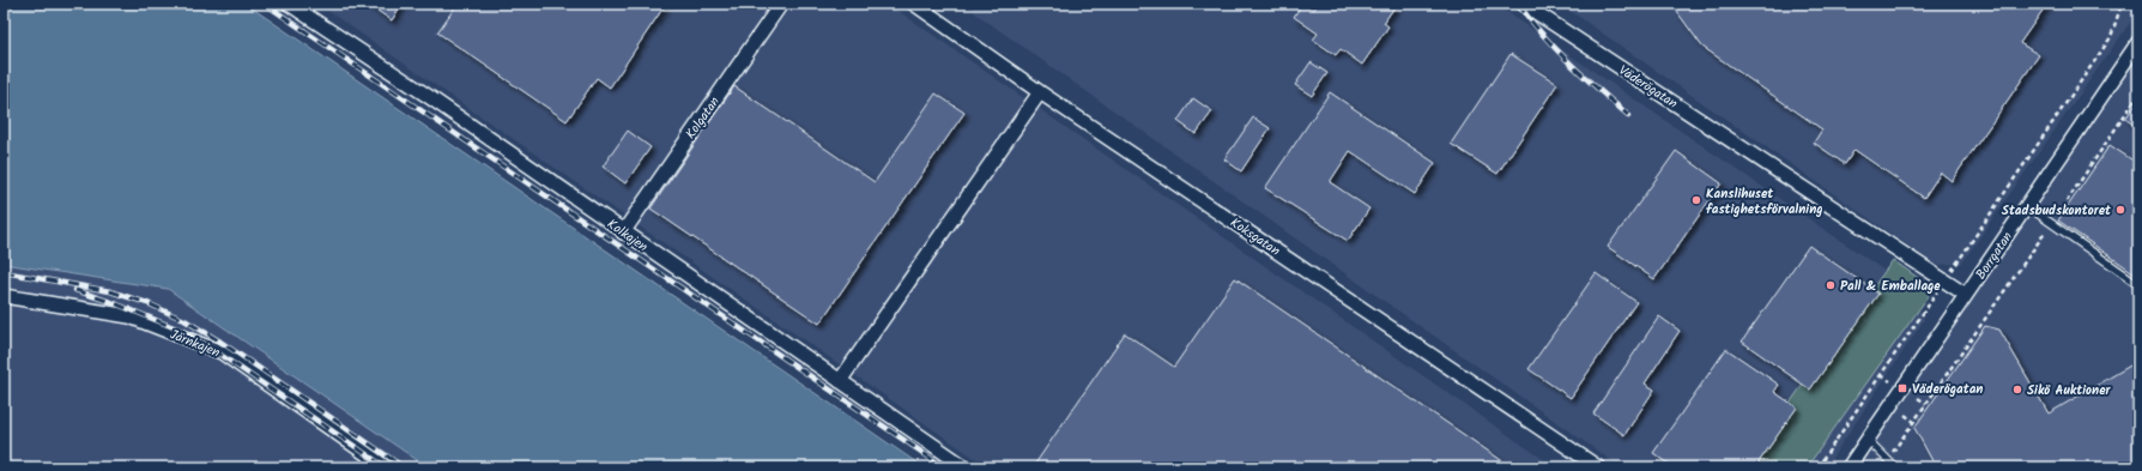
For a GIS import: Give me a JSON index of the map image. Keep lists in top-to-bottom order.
{
  "streets": {
    "street": [
      "Väderögatan",
      "Kolgatan",
      "Kolkajen",
      "Koksgatan",
      "Borrgatan",
      "Järnkajen"
    ]
  },
  "crossings": [
    ["Väderögatan", "Borrgatan"],
    ["Kolgatan", "Kolkajen"]
  ],
  "places": {
    "other": [
      "Kanslihuset fastighetsförvalning",
      "Stadsbudskontoret",
      "Pall & Emballage",
      "Sikö Auktioner"
    ],
    "transit": ["Väderögatan"]
  }
}
